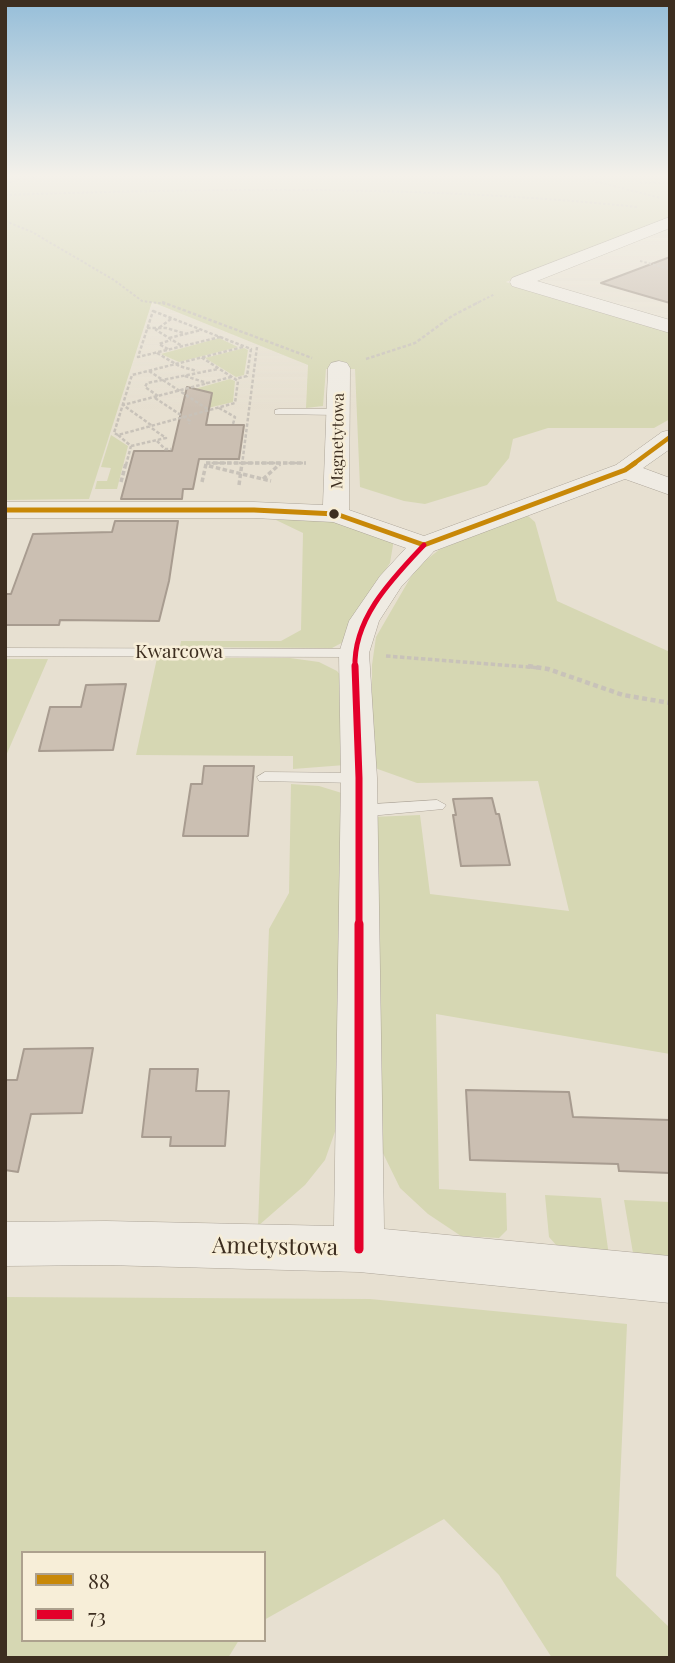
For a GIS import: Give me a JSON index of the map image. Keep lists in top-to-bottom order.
{
  "streets": {
    "street": ["Magnetytowa", "Ametystowa"],
    "lane": ["Kwarcowa"]
  },
  "lines": ["transit line 88", "transit line 73"],
  "legend": ["88", "73"]
}
